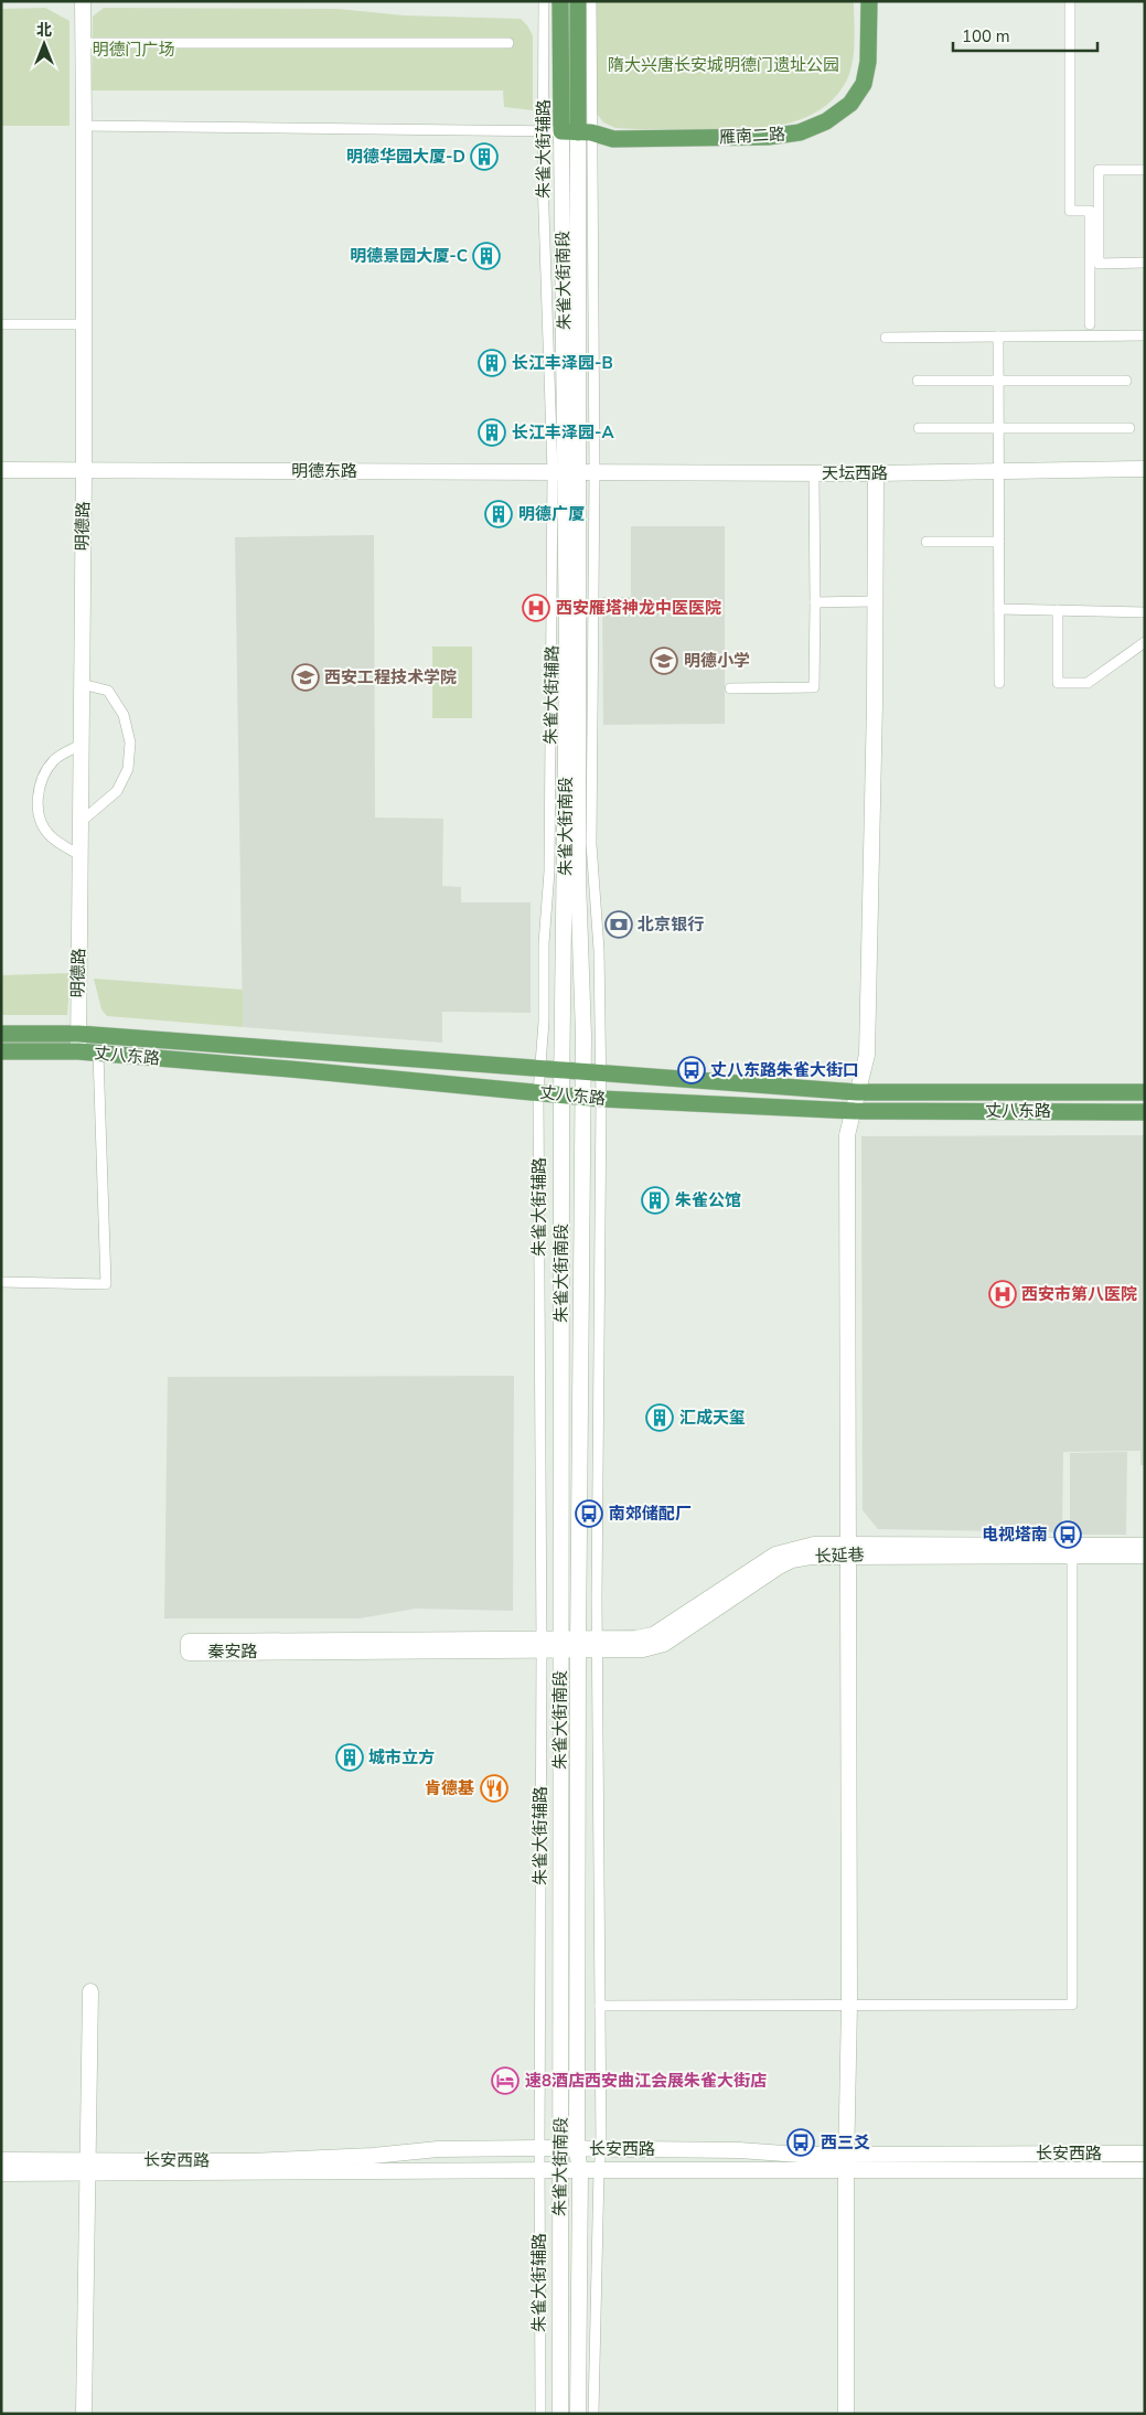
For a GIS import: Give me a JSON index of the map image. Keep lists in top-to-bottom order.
{
  "streets": {
    "main road": [
      "雁南二路",
      "朱雀大街南段",
      "明德东路",
      "天坛西路",
      "明德路",
      "丈八东路",
      "长延巷",
      "秦安路",
      "长安西路"
    ],
    "street": ["朱雀大街辅路"]
  },
  "crossings": [
    ["雁南二路", "朱雀大街辅路"],
    ["雁南二路", "朱雀大街南段"],
    ["雁南二路", "明德路"],
    ["朱雀大街辅路", "朱雀大街南段"],
    ["朱雀大街辅路", "明德东路"],
    ["朱雀大街辅路", "天坛西路"],
    ["朱雀大街辅路", "丈八东路"],
    ["朱雀大街辅路", "长延巷"],
    ["朱雀大街辅路", "秦安路"],
    ["朱雀大街辅路", "长安西路"],
    ["朱雀大街南段", "明德东路"],
    ["朱雀大街南段", "天坛西路"],
    ["朱雀大街南段", "丈八东路"],
    ["朱雀大街南段", "长延巷"],
    ["朱雀大街南段", "秦安路"],
    ["朱雀大街南段", "长安西路"],
    ["明德东路", "天坛西路"],
    ["明德东路", "明德路"],
    ["明德路", "丈八东路"],
    ["长延巷", "秦安路"]
  ],
  "parks": ["明德门广场", "隋大兴唐长安城明德门遗址公园"],
  "places": {
    "building": [
      "明德华园大厦-D",
      "明德景园大厦-C",
      "长江丰泽园-B",
      "长江丰泽园-A",
      "明德广厦",
      "朱雀公馆",
      "汇成天玺",
      "城市立方"
    ],
    "hospital": ["西安雁塔神龙中医医院", "西安市第八医院"],
    "school or university": ["明德小学", "西安工程技术学院"],
    "bank": ["北京银行"],
    "bus stop": [
      "丈八东路朱雀大街口",
      "南郊储配厂",
      "电视塔南",
      "西三爻"
    ],
    "restaurant": ["肯德基"],
    "hotel": ["速8酒店西安曲江会展朱雀大街店"]
  },
  "scale_bar": "100 m",
  "north": "top"
}
